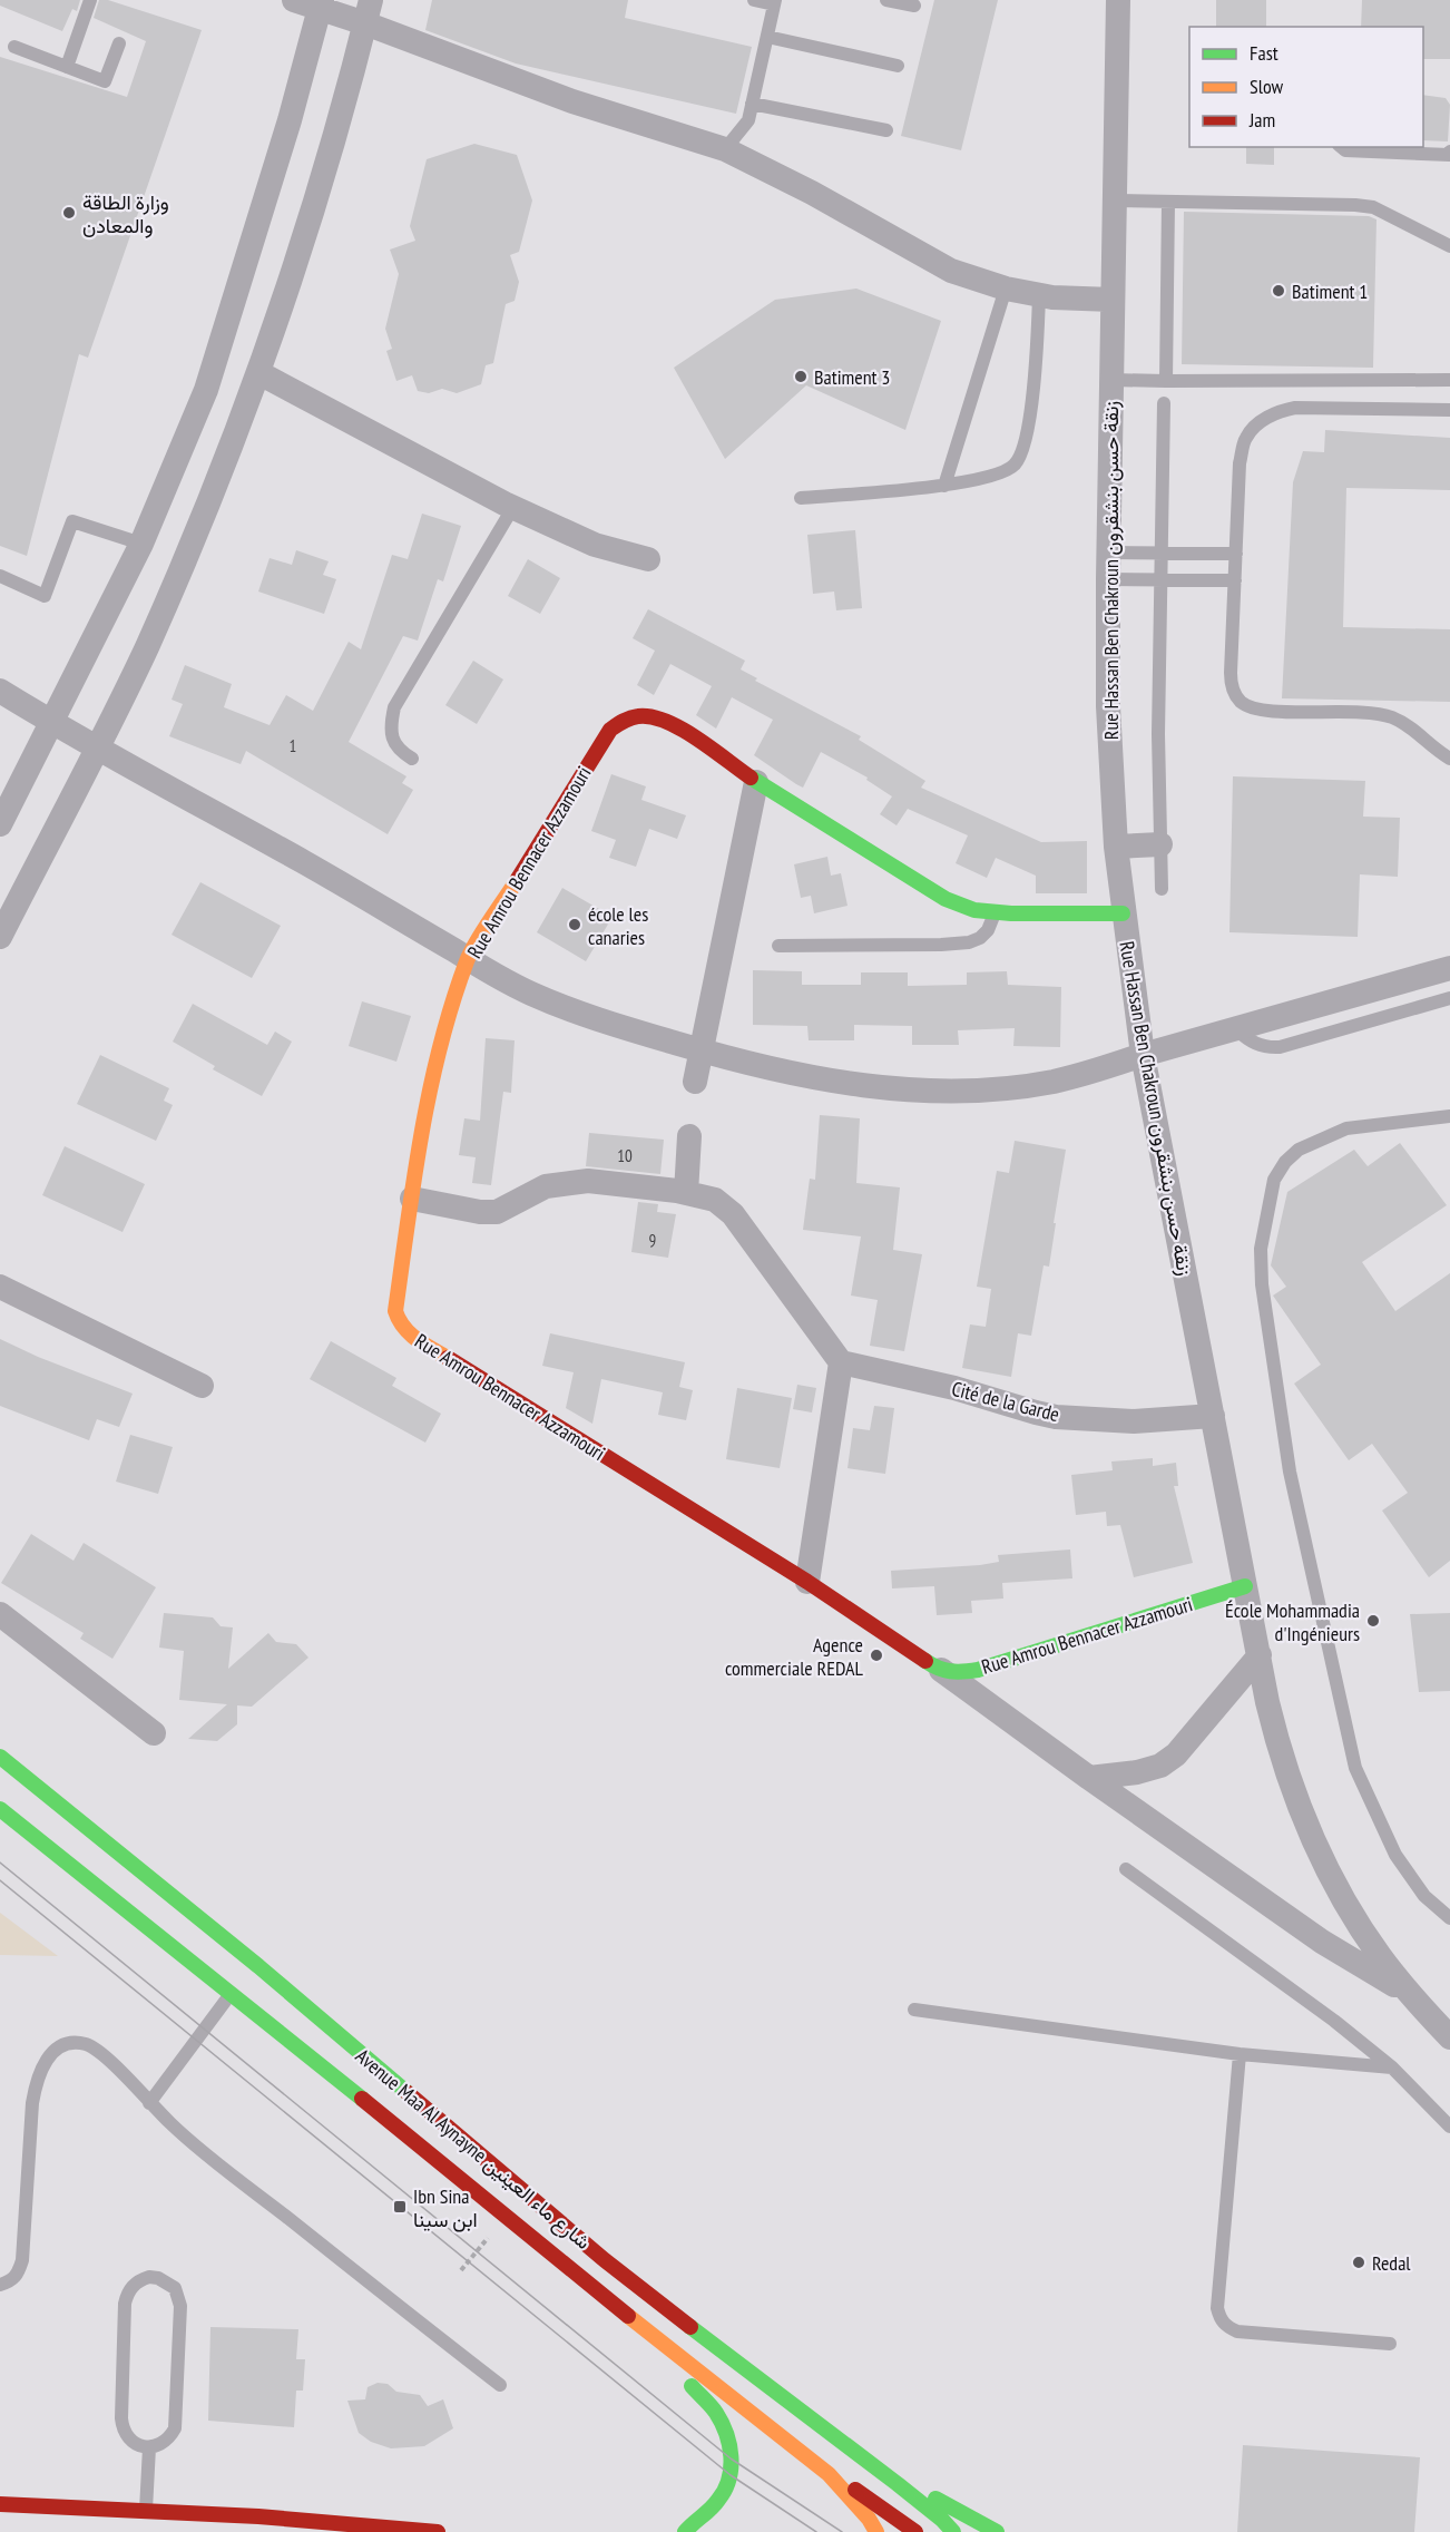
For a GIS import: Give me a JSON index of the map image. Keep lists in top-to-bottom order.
{
  "streets": {
    "street": [
      "Rue Hassan Ben Chakroun زنقة حسن بنشقرون",
      "Rue Amrou Bennacer Azzamouri",
      "Cité de la Garde",
      "Avenue Maa Al Aynayne شارع ماء العينين"
    ]
  },
  "crossings": [
    ["Rue Hassan Ben Chakroun زنقة حسن بنشقرون", "Rue Amrou Bennacer Azzamouri"],
    ["Rue Hassan Ben Chakroun زنقة حسن بنشقرون", "Cité de la Garde"]
  ],
  "places": {
    "other": [
      "وزارة الطاقة والمعادن",
      "Batiment 1",
      "Batiment 3",
      "école les canaries",
      "École Mohammadia d'Ingénieurs",
      "Agence commerciale REDAL",
      "Redal"
    ],
    "transit": ["Ibn Sina ابن سينا"]
  },
  "house_numbers": ["1", "10", "9"],
  "legend": ["Fast", "Slow", "Jam"]
}
